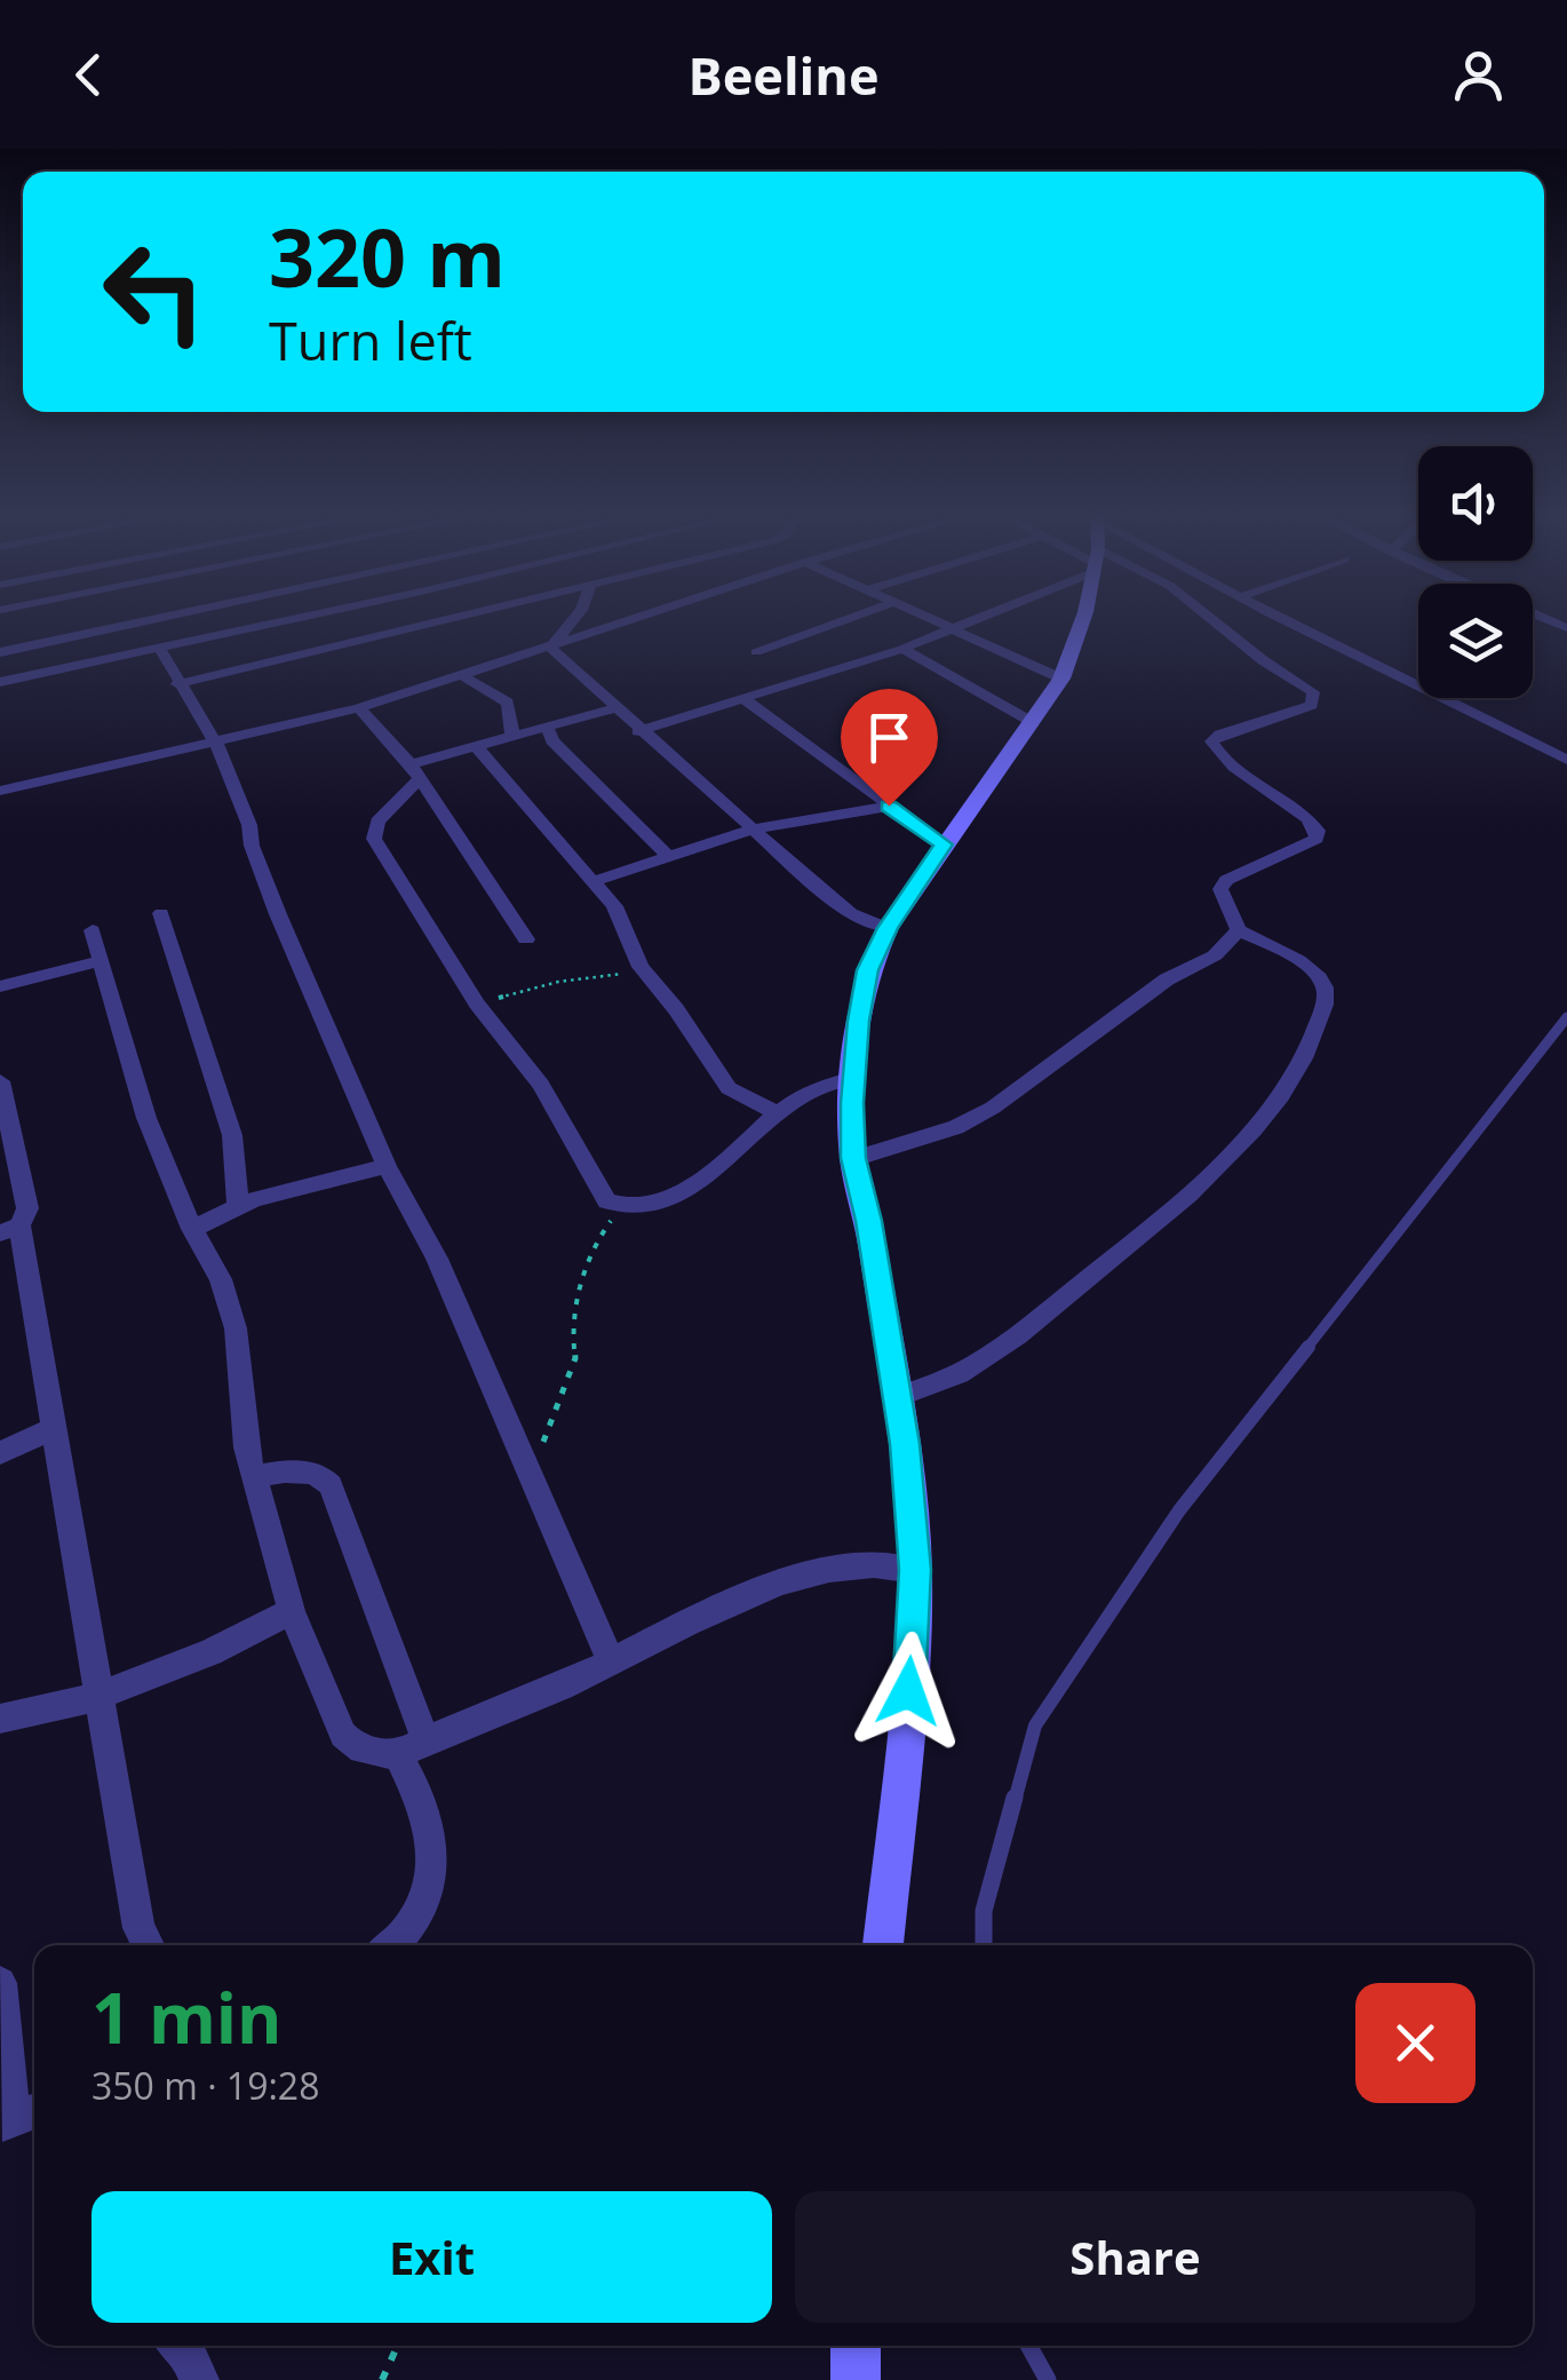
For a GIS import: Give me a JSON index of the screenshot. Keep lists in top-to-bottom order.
{
  "page": {
    "header": "Beeline",
    "turn": ["320 m", "Turn left"],
    "heading": ["1 min", "350 m · 19:28"],
    "buttons": ["Exit", "Share"]
  }
}
